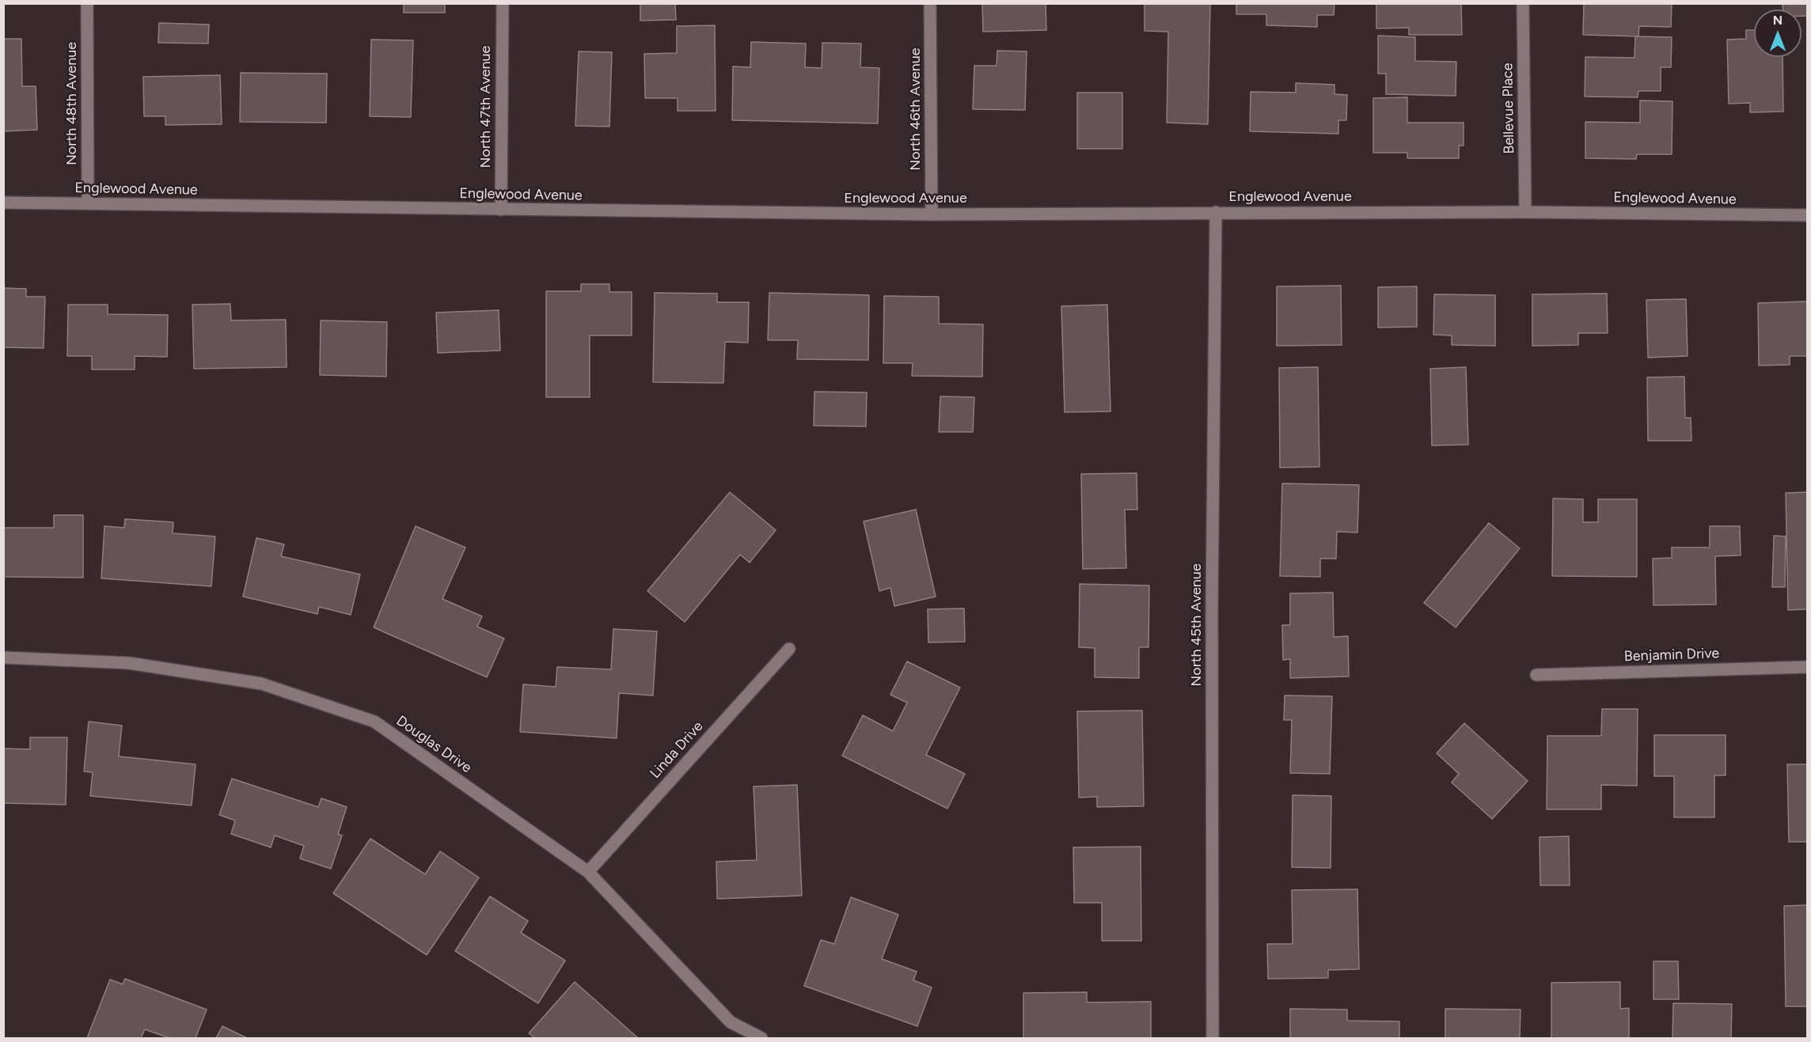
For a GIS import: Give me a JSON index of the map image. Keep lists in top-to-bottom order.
{
  "streets": {
    "street": [
      "North 48th Avenue",
      "North 47th Avenue",
      "Bellevue Place",
      "North 46th Avenue",
      "Englewood Avenue",
      "North 45th Avenue",
      "Benjamin Drive",
      "Douglas Drive",
      "Linda Drive"
    ]
  },
  "crossings": [
    ["North 48th Avenue", "Englewood Avenue"],
    ["North 47th Avenue", "Englewood Avenue"],
    ["Bellevue Place", "Englewood Avenue"],
    ["North 46th Avenue", "Englewood Avenue"],
    ["Englewood Avenue", "North 45th Avenue"],
    ["Douglas Drive", "Linda Drive"]
  ],
  "north": "top"
}
